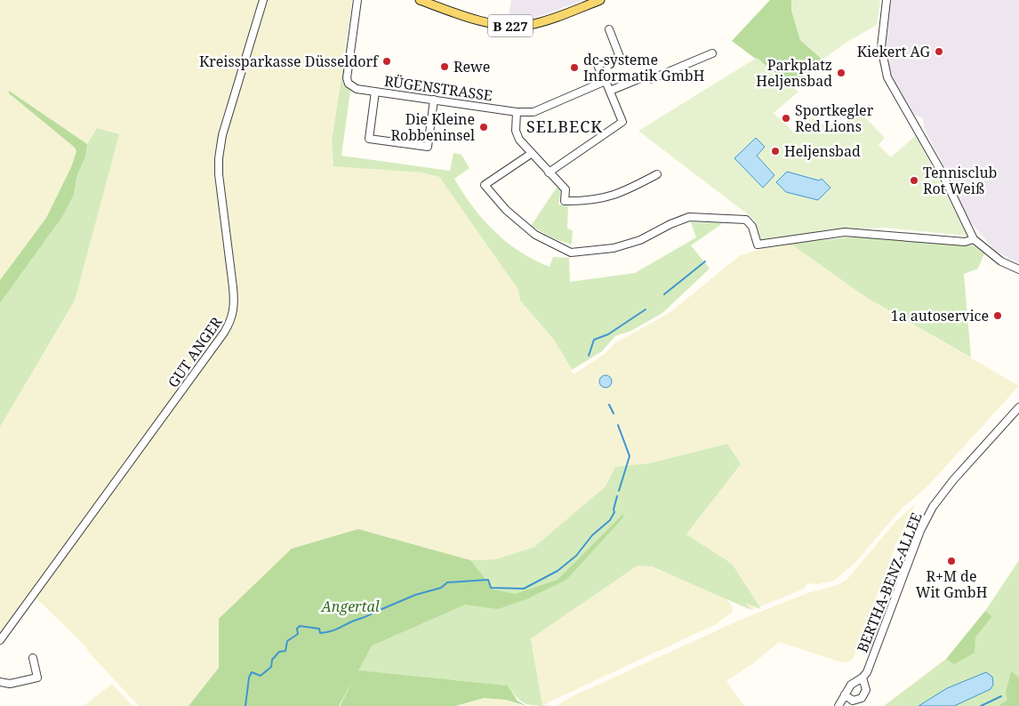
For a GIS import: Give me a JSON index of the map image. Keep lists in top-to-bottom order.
{
  "streets": {
    "main road": ["B 227"],
    "street": ["RÜGENSTRASSE", "GUT ANGER", "BERTHA-BENZ-ALLEE"]
  },
  "districts": ["SELBECK"],
  "parks": ["Angertal"],
  "places": [
    "Kiekert AG",
    "Kreissparkasse Düsseldorf",
    "Rewe",
    "dc-systeme Informatik GmbH",
    "Parkplatz Heljensbad",
    "Sportkegler Red Lions",
    "Die Kleine Robbeninsel",
    "Heljensbad",
    "Tennisclub Rot Weiß",
    "1a autoservice",
    "R+M de Wit GmbH"
  ]
}
